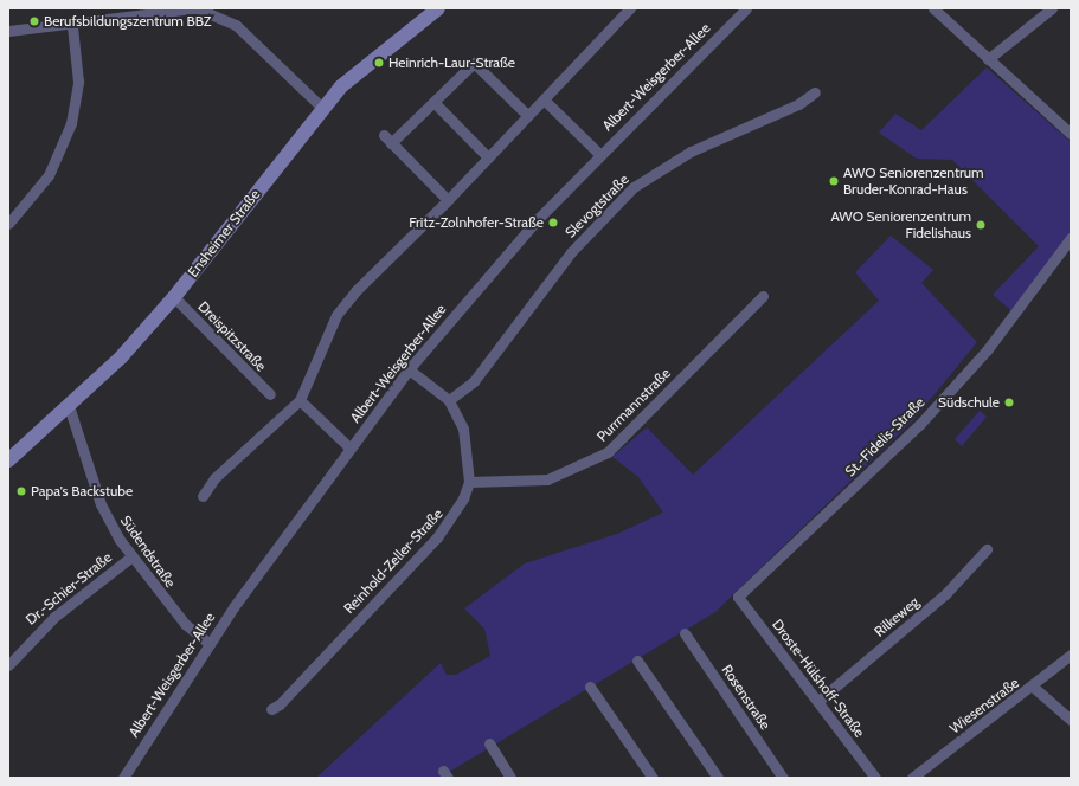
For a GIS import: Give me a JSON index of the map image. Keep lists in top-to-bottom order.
{
  "streets": {
    "main road": ["Ensheimer Straße"],
    "street": [
      "Albert-Weisgerber-Allee",
      "Slevogtstraße",
      "Dreispitzstraße",
      "Purrmannstraße",
      "St.-Fidelis-Straße",
      "Südendstraße",
      "Reinhold-Zeller-Straße",
      "Dr.-Schier-Straße",
      "Rilkeweg",
      "Droste-Hülshoff-Straße",
      "Rosenstraße",
      "Wiesenstraße"
    ]
  },
  "crossings": [
    ["Albert-Weisgerber-Allee", "Südendstraße"],
    ["Albert-Weisgerber-Allee", "Reinhold-Zeller-Straße"],
    ["Slevogtstraße", "Reinhold-Zeller-Straße"],
    ["Ensheimer Straße", "Dreispitzstraße"],
    ["Ensheimer Straße", "Südendstraße"],
    ["Purrmannstraße", "Reinhold-Zeller-Straße"],
    ["St.-Fidelis-Straße", "Droste-Hülshoff-Straße"],
    ["Südendstraße", "Dr.-Schier-Straße"],
    ["Rilkeweg", "Droste-Hülshoff-Straße"]
  ],
  "places": [
    "Berufsbildungszentrum BBZ",
    "Heinrich-Laur-Straße",
    "AWO Seniorenzentrum Bruder-Konrad-Haus",
    "Fritz-Zolnhofer-Straße",
    "AWO Seniorenzentrum Fidelishaus",
    "Südschule",
    "Papa's Backstube"
  ]
}
